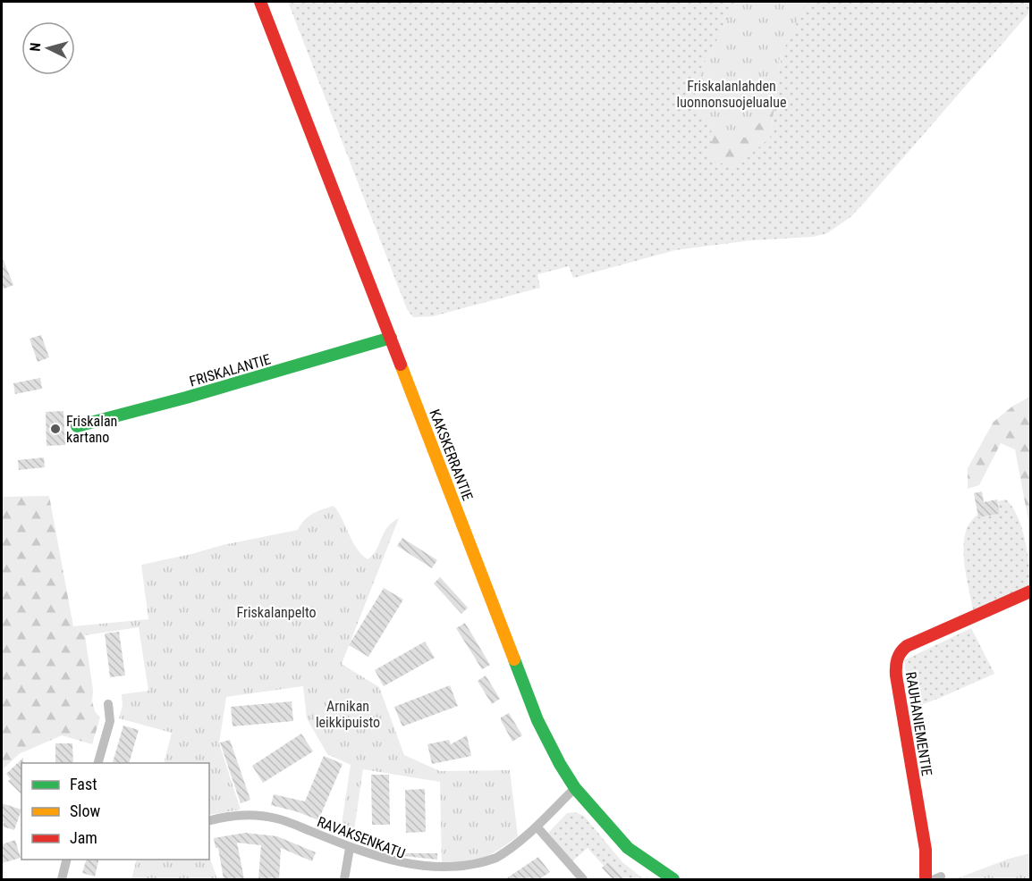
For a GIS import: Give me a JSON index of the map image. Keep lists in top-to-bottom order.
{
  "streets": {
    "main road": ["FRISKALANTIE", "KAKSKERRANTIE", "RAUHANIEMENTIE"],
    "street": ["RAVAKSENKATU"]
  },
  "crossings": [
    ["FRISKALANTIE", "KAKSKERRANTIE"],
    ["KAKSKERRANTIE", "RAVAKSENKATU"]
  ],
  "parks": ["Friskalanlahden luonnonsuojelualue", "Friskalanpelto", "Arnikan leikkipuisto"],
  "places": ["Friskalan kartano"],
  "legend": ["Fast", "Slow", "Jam"],
  "north": "left"
}
